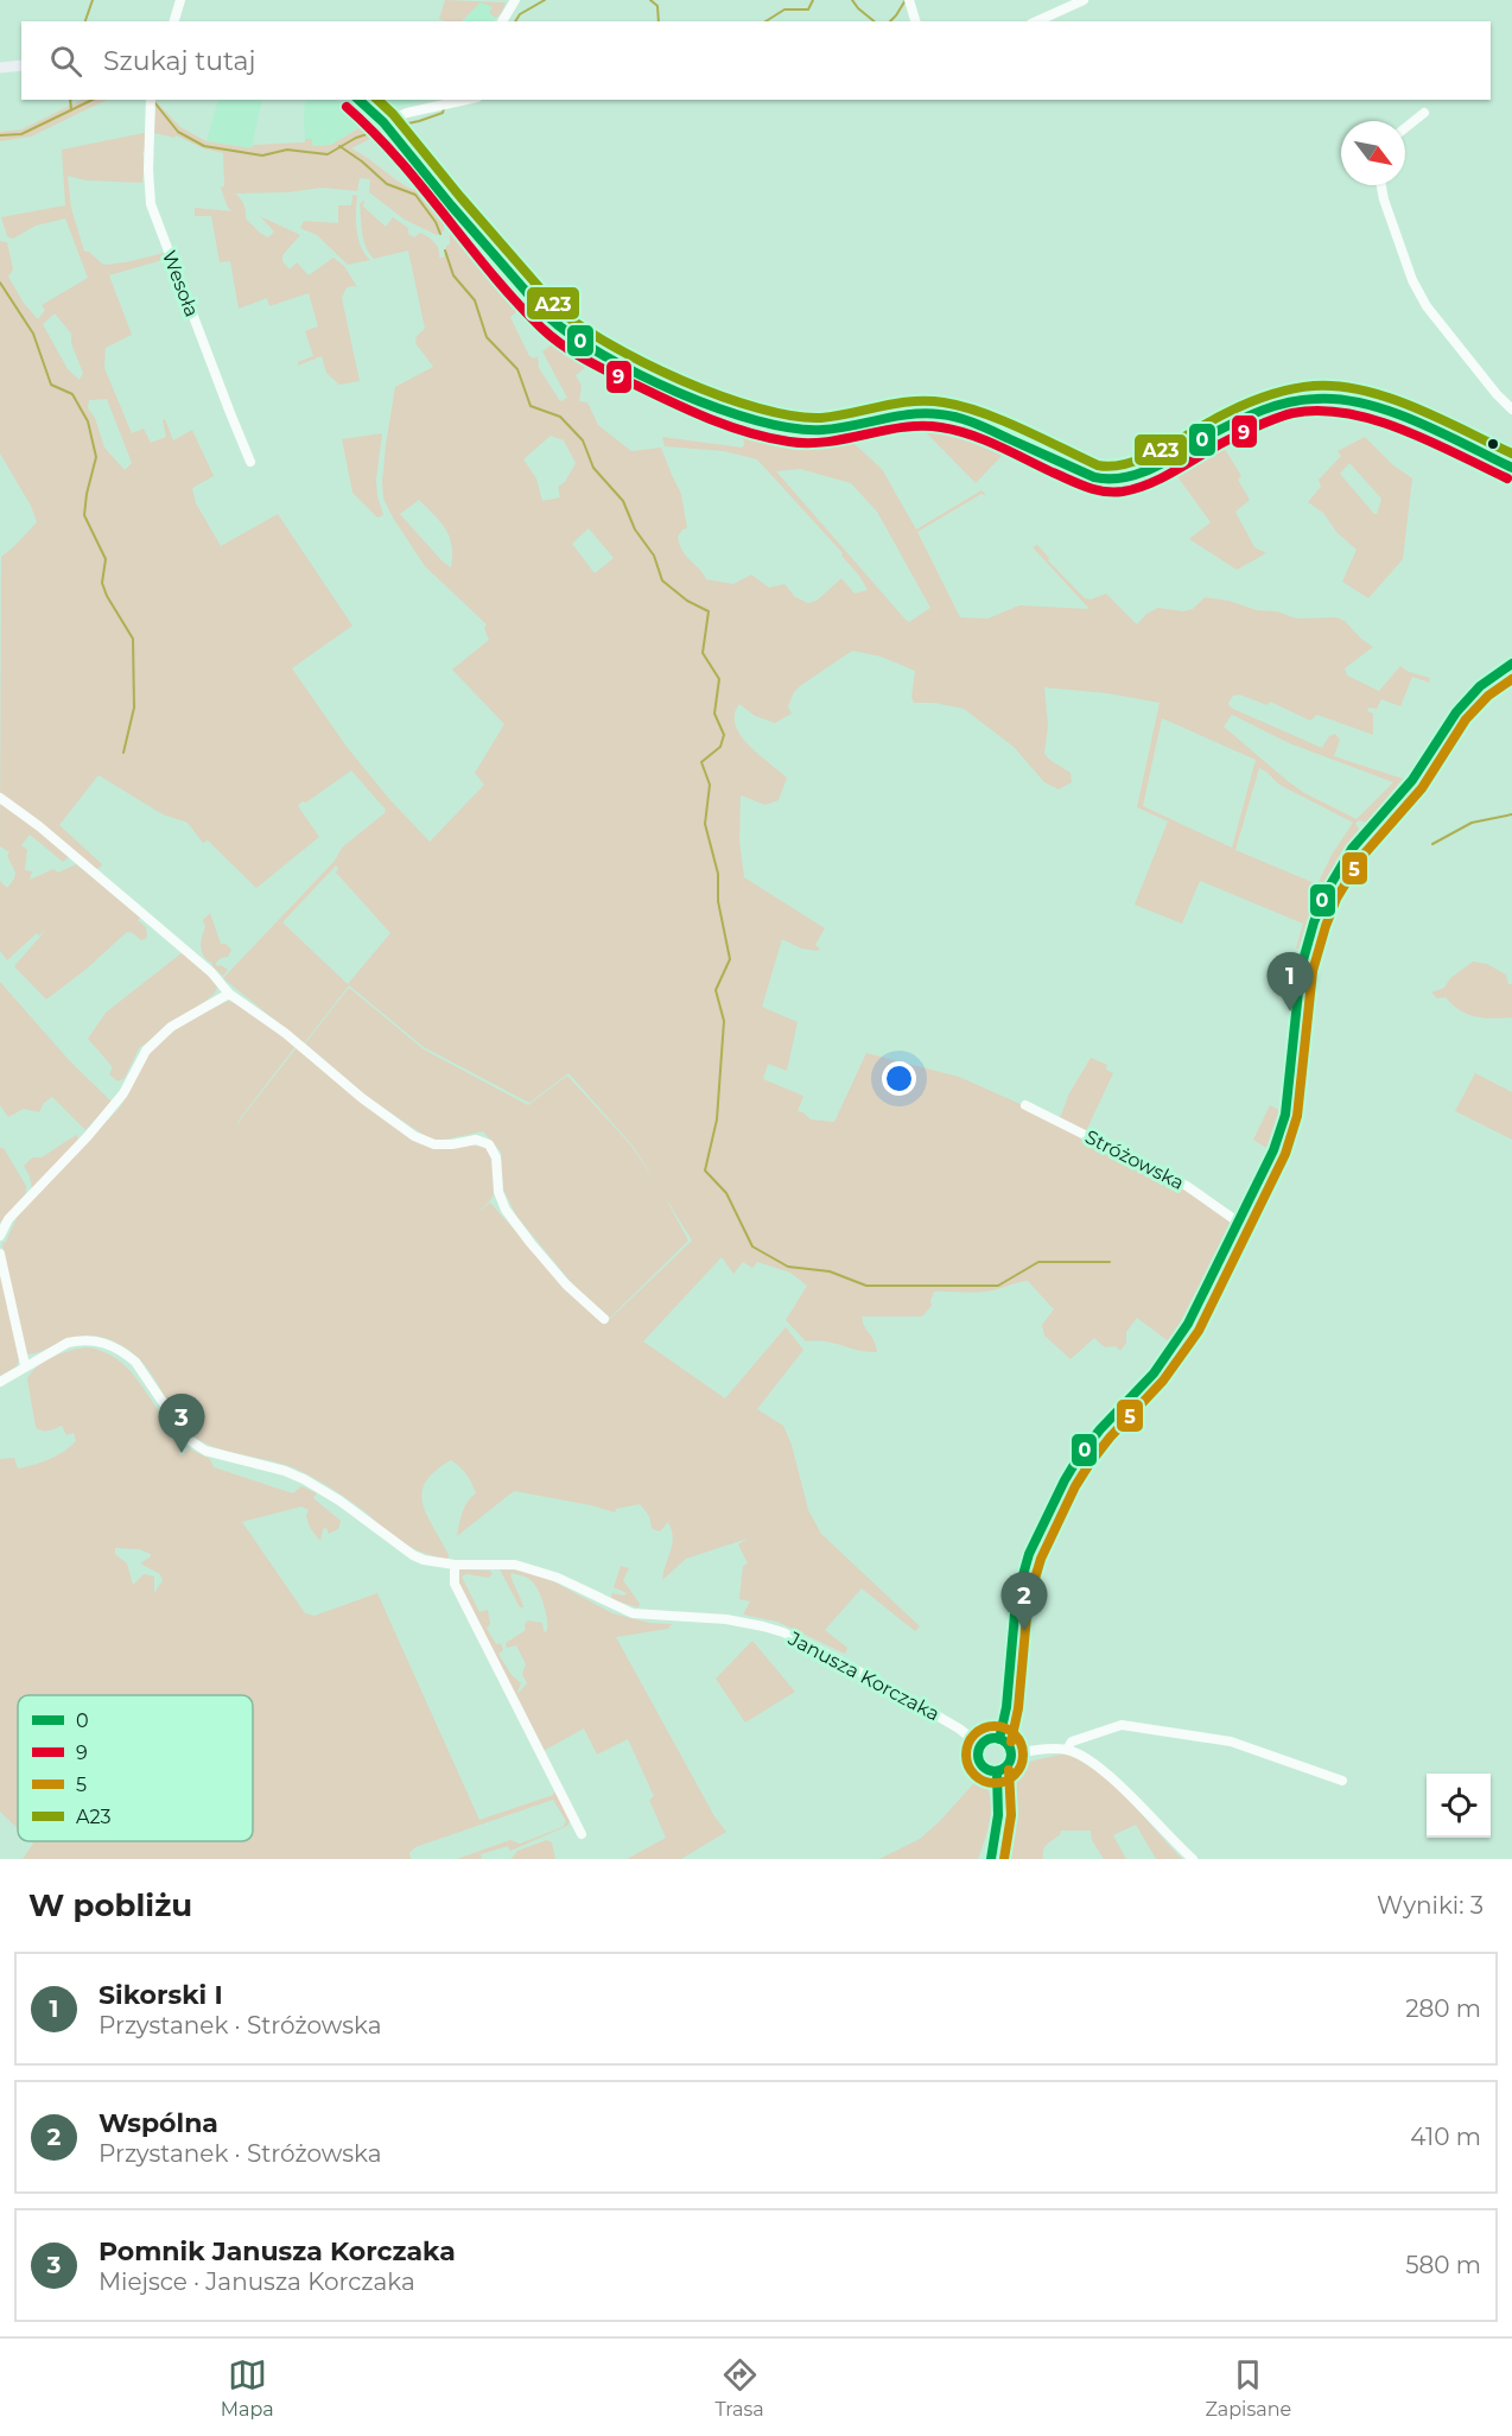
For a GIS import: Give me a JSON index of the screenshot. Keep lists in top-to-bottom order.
{
  "streets": {
    "street": ["Wesoła", "Stróżowska", "Janusza Korczaka"]
  },
  "lines": [
    "transit line 0",
    "transit line A23",
    "transit line 9",
    "transit line 5"
  ],
  "legend": [
    "0",
    "9",
    "5",
    "A23"
  ],
  "north": "bottom right",
  "page": {
    "search": "Szukaj tutaj",
    "pins": ["1", "3", "2"],
    "heading": ["W pobliżu", "Wyniki: 3"],
    "list": [
      {
        "mark": "1",
        "name": "Sikorski I",
        "note": "Przystanek · Stróżowska",
        "value": "280 m"
      },
      {
        "mark": "2",
        "name": "Wspólna",
        "note": "Przystanek · Stróżowska",
        "value": "410 m"
      },
      {
        "mark": "3",
        "name": "Pomnik Janusza Korczaka",
        "note": "Miejsce · Janusza Korczaka",
        "value": "580 m"
      }
    ],
    "nav": ["Mapa", "Trasa", "Zapisane"]
  }
}
